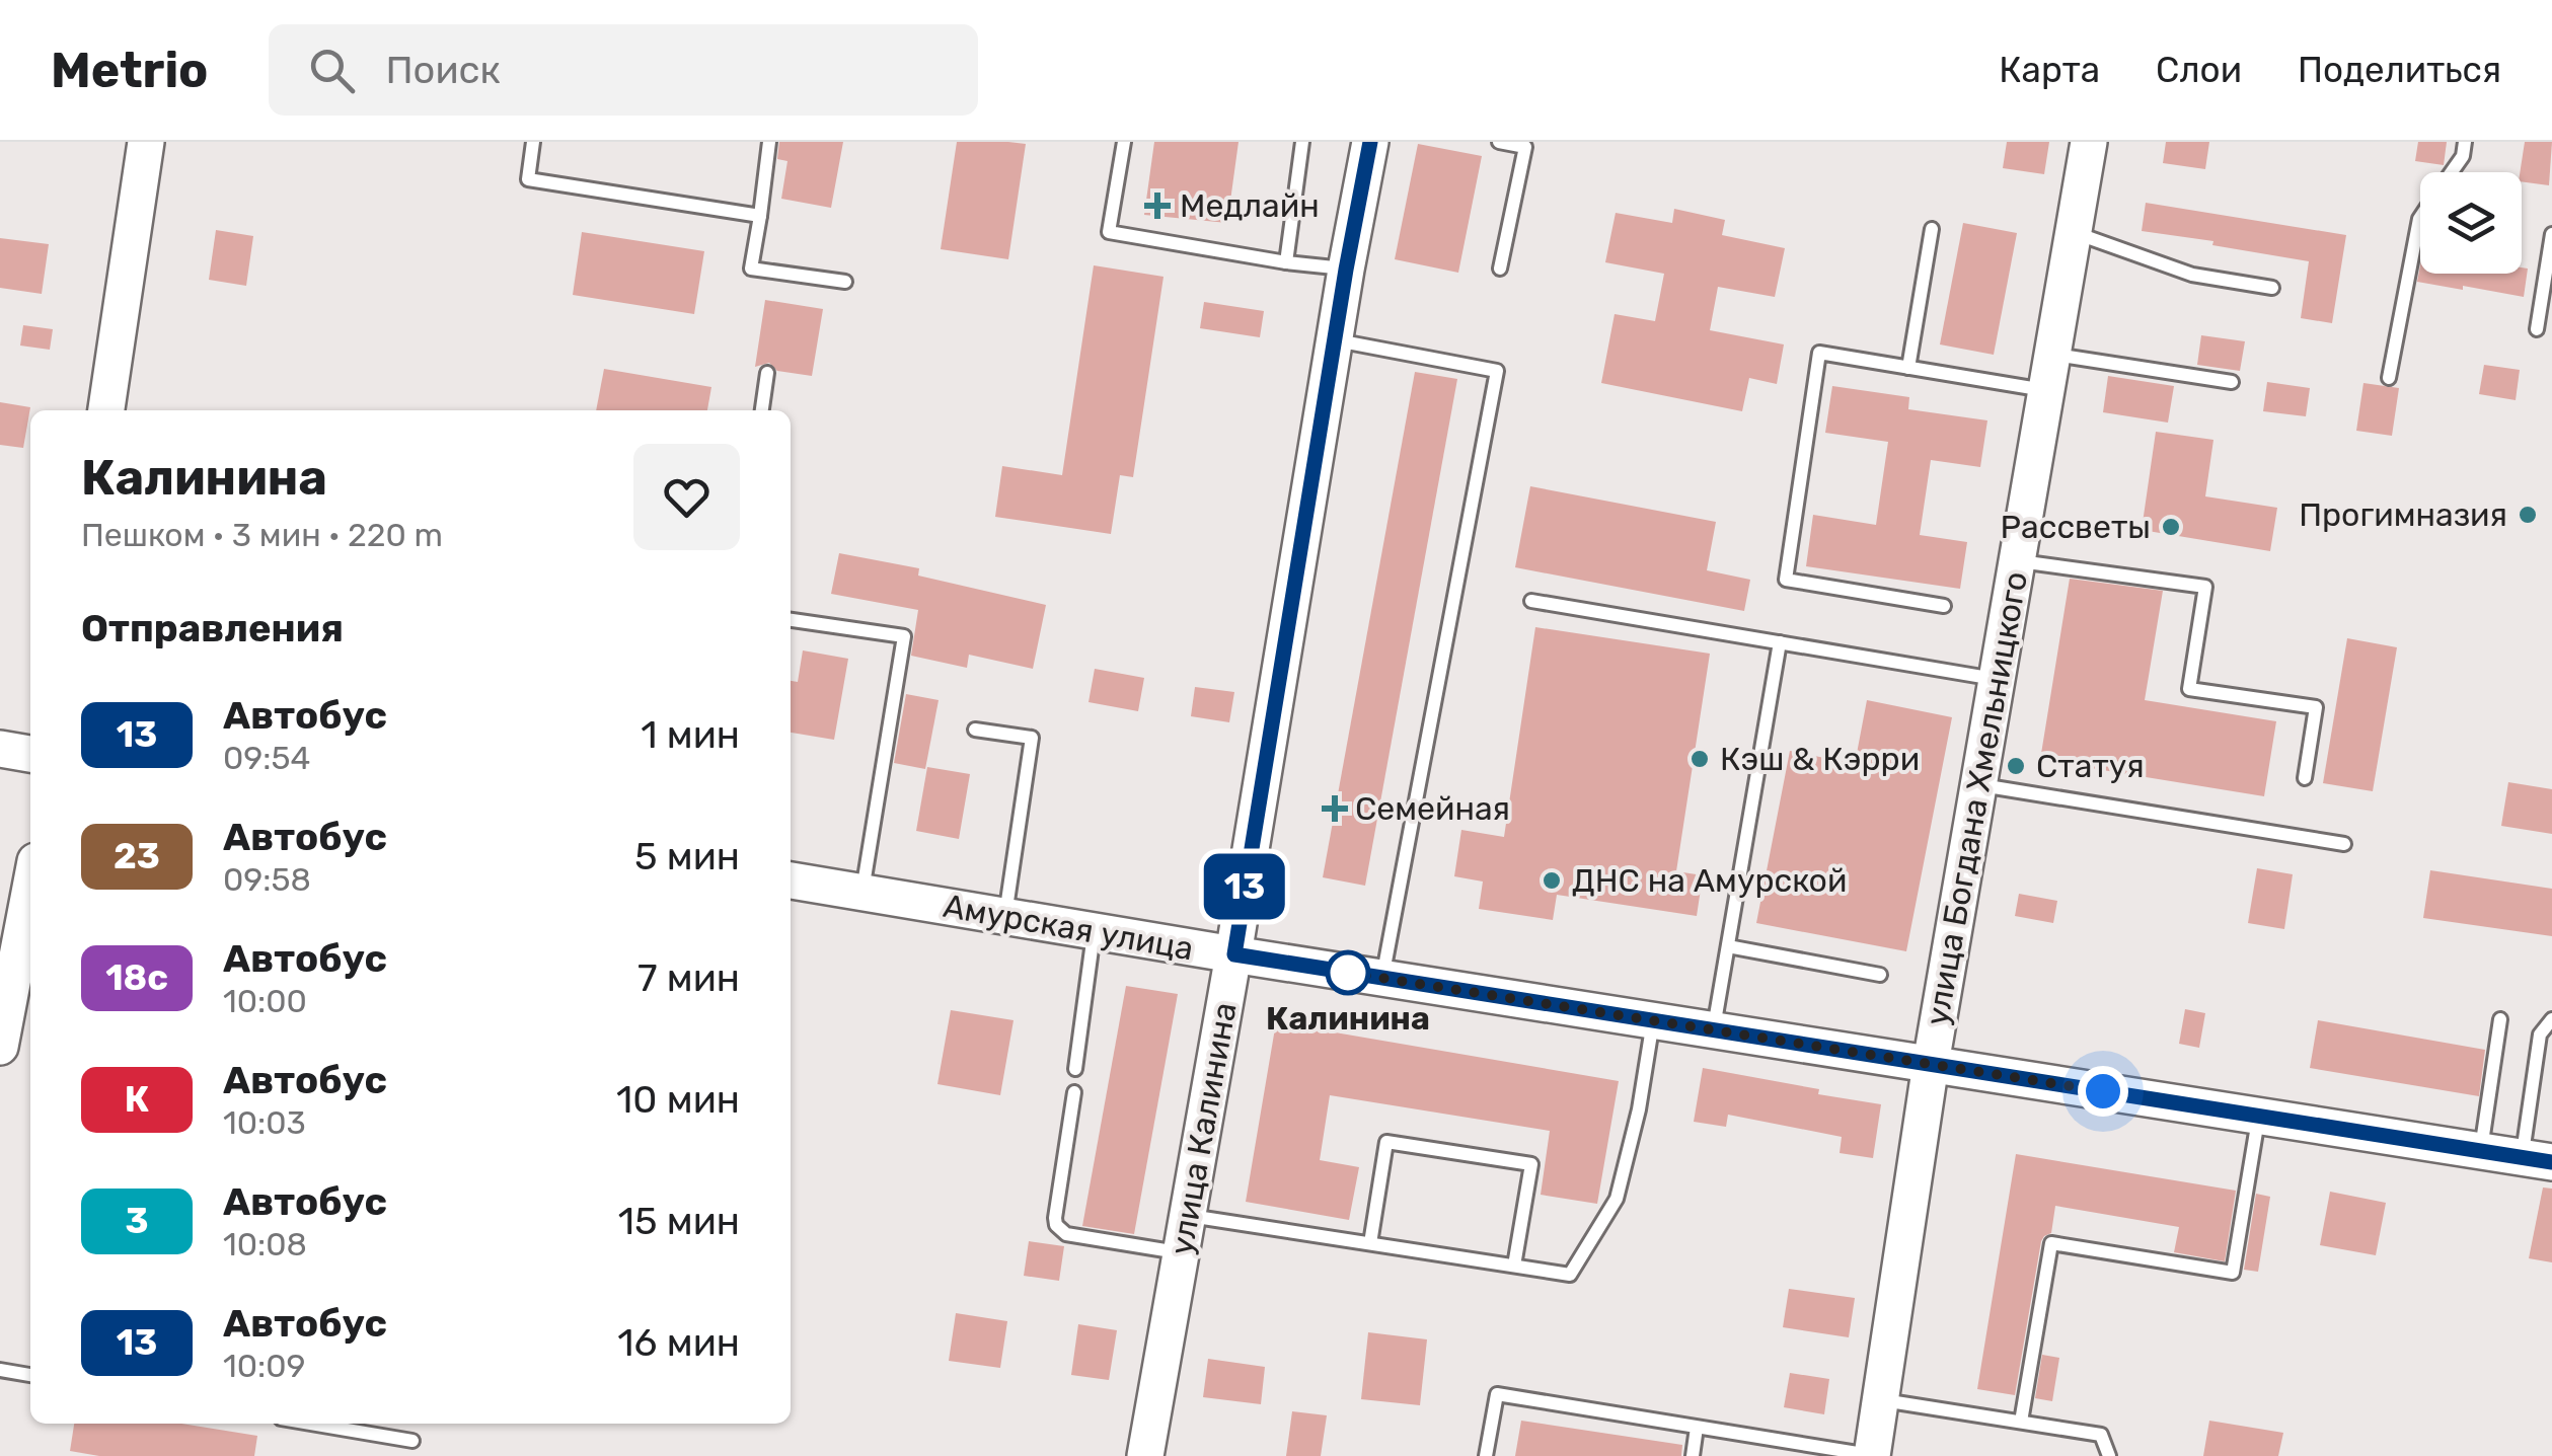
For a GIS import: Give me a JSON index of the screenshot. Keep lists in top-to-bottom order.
{
  "streets": {
    "street": ["улица Богдана Хмельницкого", "Амурская улица", "улица Калинина"]
  },
  "crossings": [
    ["улица Богдана Хмельницкого", "Амурская улица"],
    ["Амурская улица", "улица Калинина"]
  ],
  "places": {
    "health": ["Медлайн", "Семейная"],
    "other": [
      "Прогимназия",
      "Рассветы",
      "Кэш & Кэрри",
      "Статуя",
      "ДНС на Амурской",
      "Калинина"
    ]
  },
  "lines": ["bus line 13"],
  "page": {
    "header": "Metrio",
    "search": "Поиск",
    "nav": ["Карта", "Слои", "Поделиться"],
    "on_map": "13",
    "heading": [
      ["Калинина", "Пешком · 3 мин · 220 m"],
      "Отправления"
    ],
    "list": [
      {
        "mark": "13",
        "name": "Автобус",
        "note": "09:54",
        "value": "1 мин"
      },
      {
        "mark": "23",
        "name": "Автобус",
        "note": "09:58",
        "value": "5 мин"
      },
      {
        "mark": "18с",
        "name": "Автобус",
        "note": "10:00",
        "value": "7 мин"
      },
      {
        "mark": "К",
        "name": "Автобус",
        "note": "10:03",
        "value": "10 мин"
      },
      {
        "mark": "3",
        "name": "Автобус",
        "note": "10:08",
        "value": "15 мин"
      },
      {
        "mark": "13",
        "name": "Автобус",
        "note": "10:09",
        "value": "16 мин"
      }
    ]
  }
}
